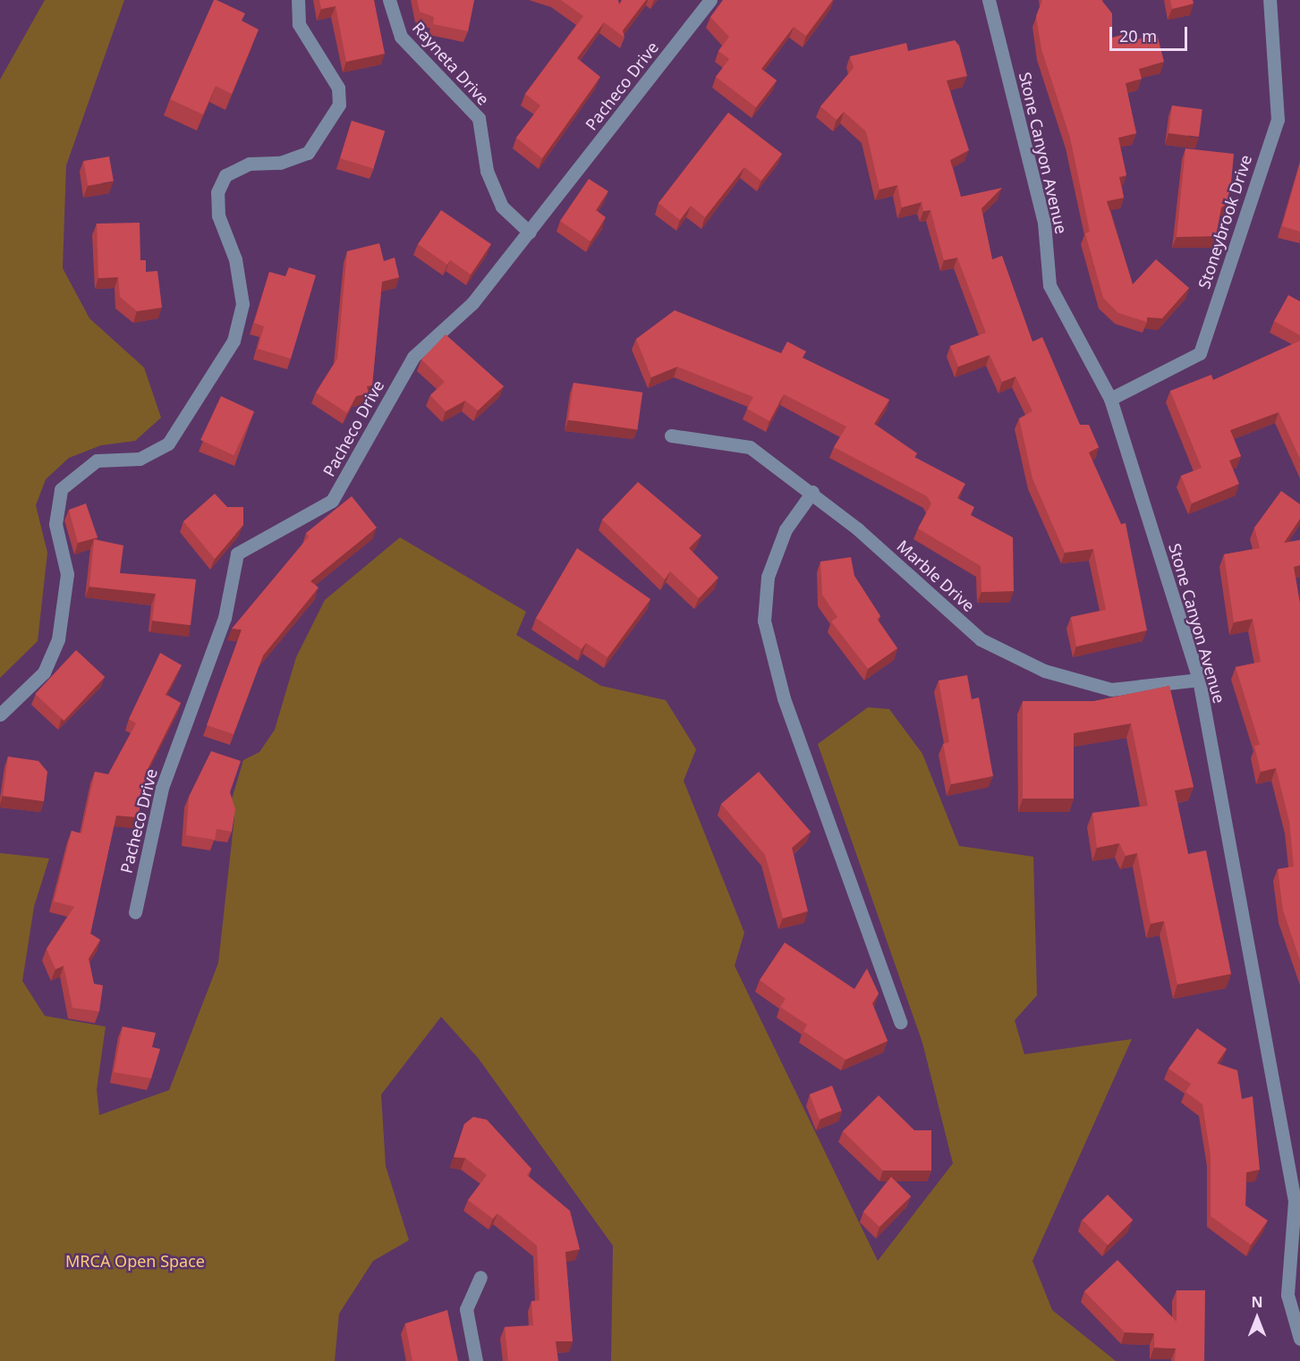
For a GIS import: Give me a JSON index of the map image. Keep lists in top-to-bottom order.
{
  "streets": {
    "street": [
      "Rayneta Drive",
      "Pacheco Drive",
      "Stone Canyon Avenue",
      "Stoneybrook Drive",
      "Marble Drive"
    ]
  },
  "crossings": [
    ["Rayneta Drive", "Pacheco Drive"],
    ["Stone Canyon Avenue", "Stoneybrook Drive"],
    ["Stone Canyon Avenue", "Marble Drive"]
  ],
  "parks": ["MRCA Open Space"],
  "scale_bar": "20 m",
  "north": "top"
}
